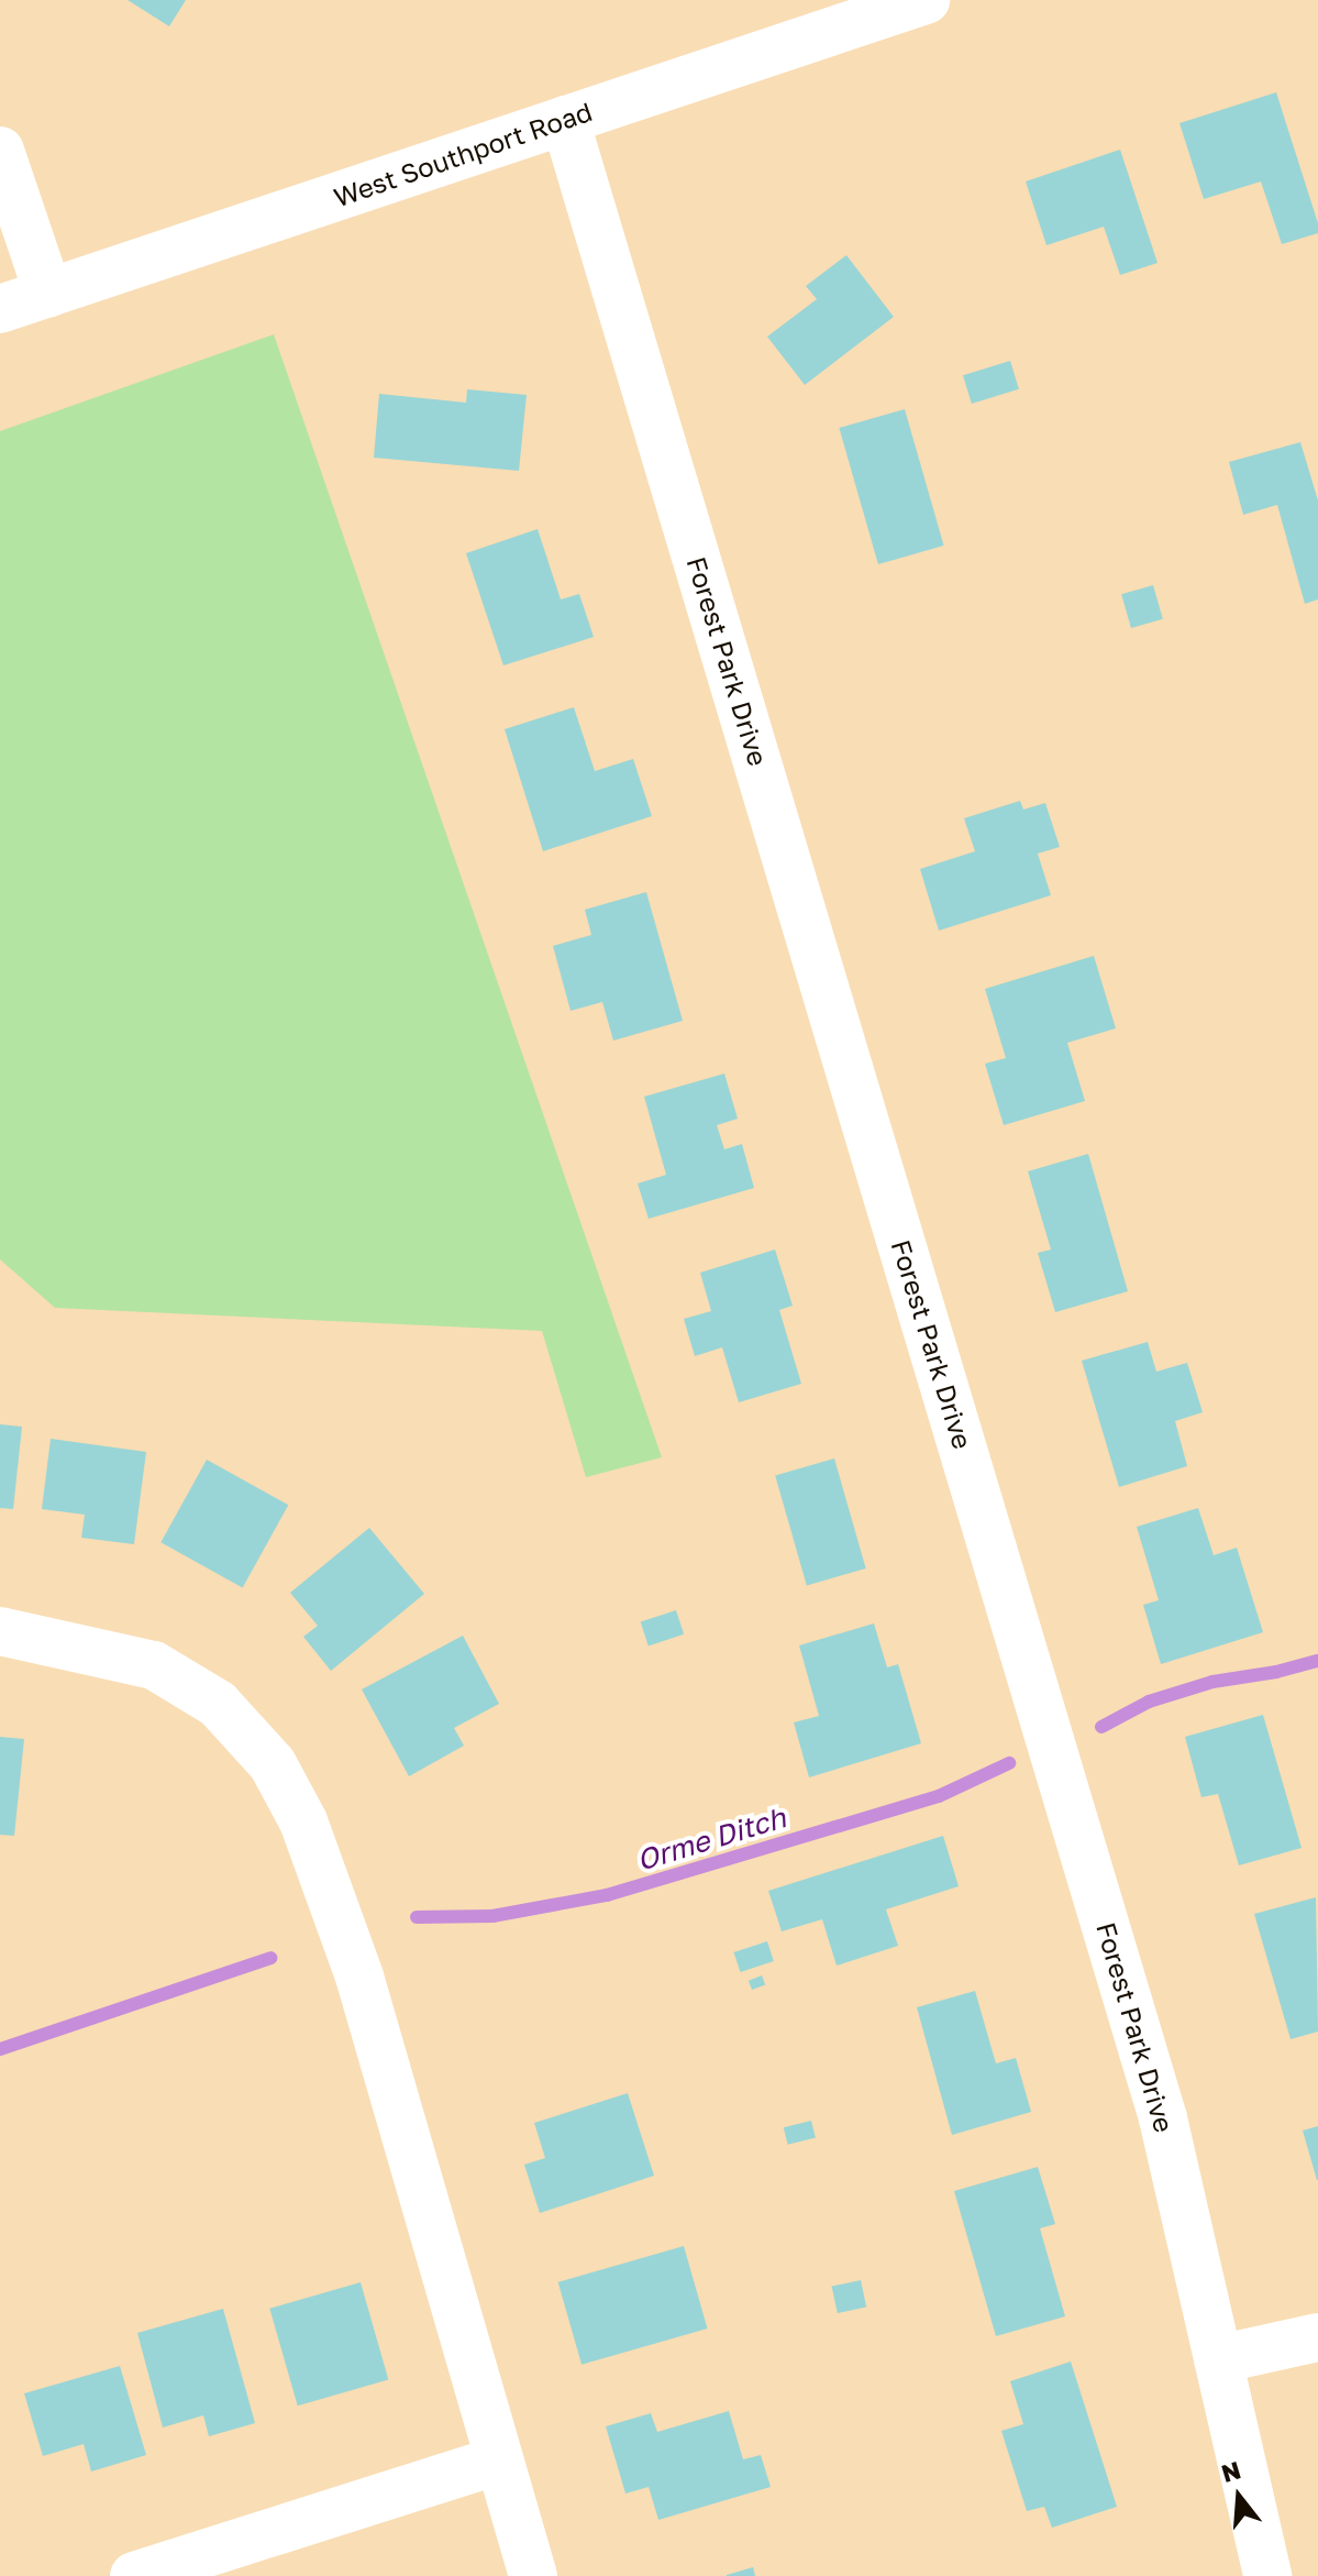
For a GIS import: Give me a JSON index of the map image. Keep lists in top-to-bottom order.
{
  "streets": {
    "street": ["West Southport Road", "Forest Park Drive"]
  },
  "crossings": [
    ["West Southport Road", "Forest Park Drive"]
  ],
  "water": ["Orme Ditch"],
  "north": "top"
}
